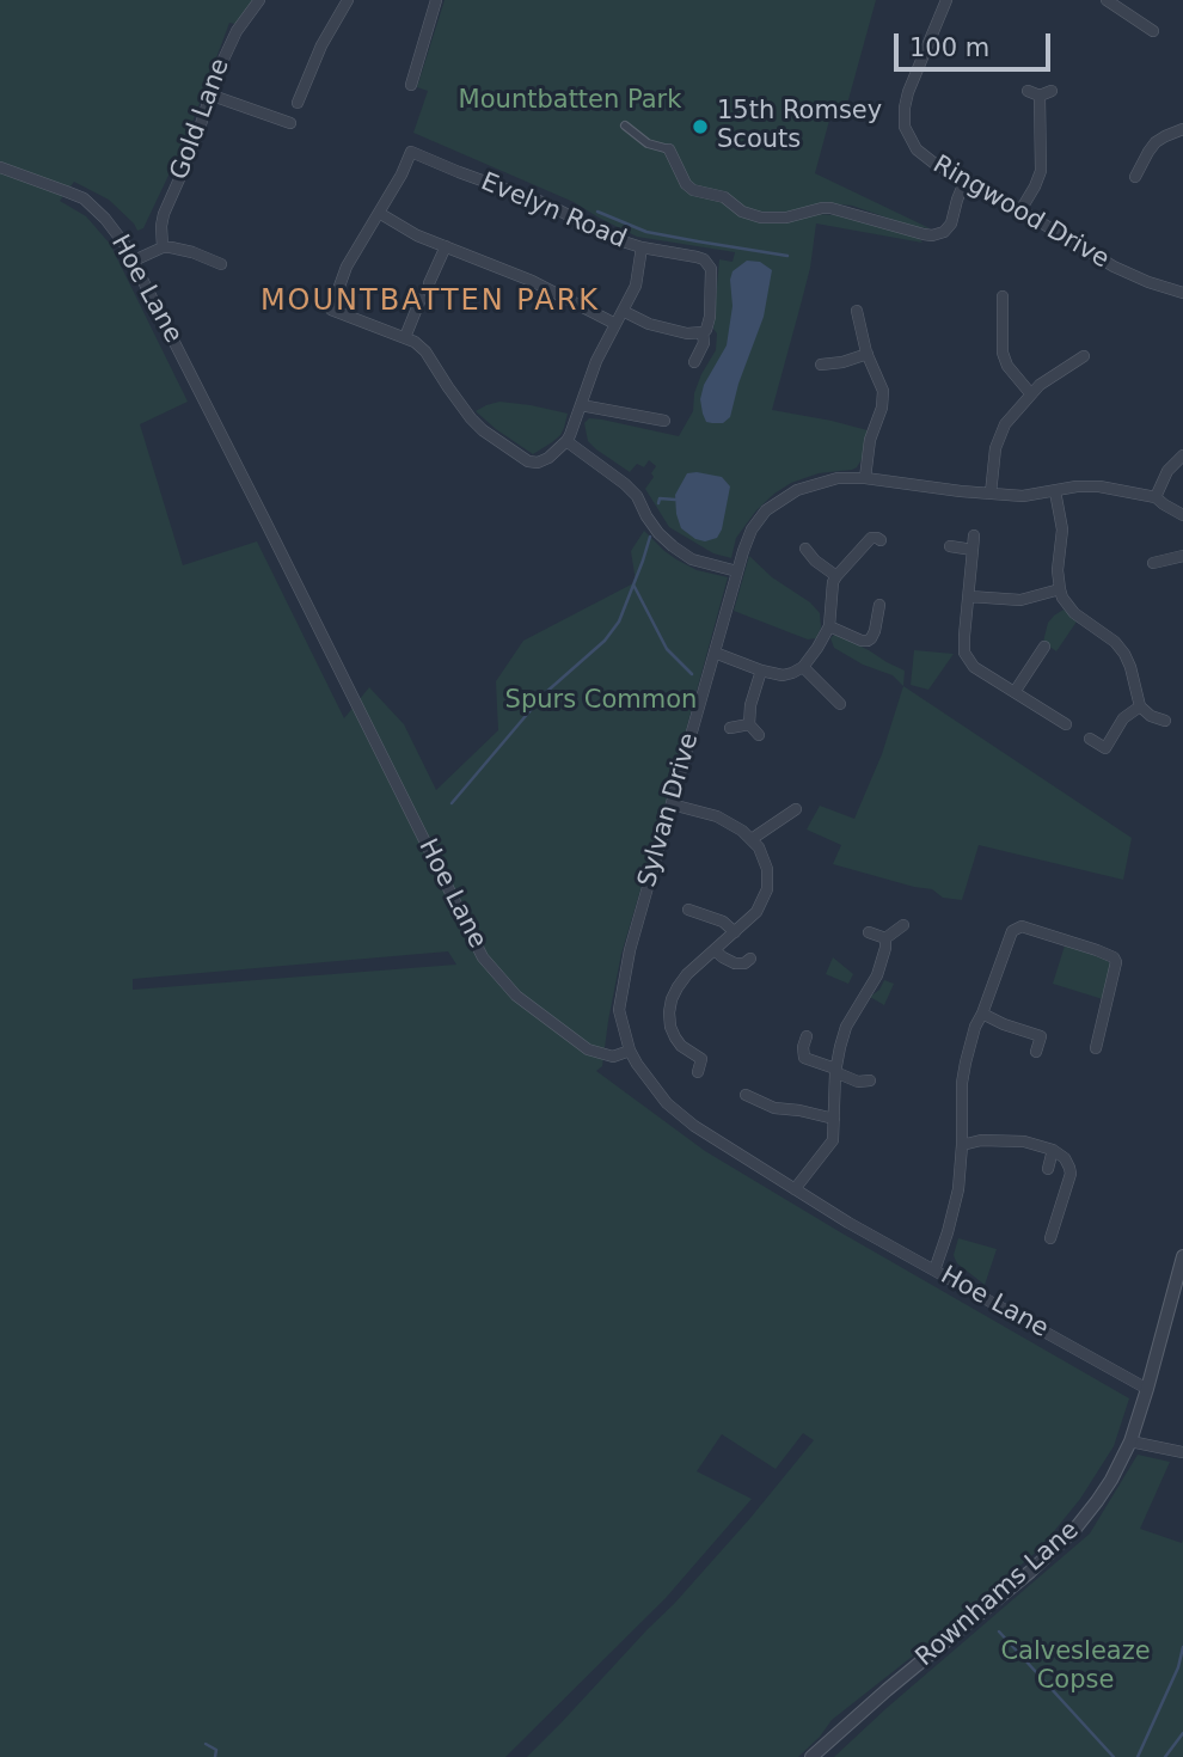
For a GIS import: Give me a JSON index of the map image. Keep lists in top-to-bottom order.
{
  "streets": {
    "street": [
      "Gold Lane",
      "Evelyn Road",
      "Ringwood Drive",
      "Hoe Lane",
      "Sylvan Drive",
      "Rownhams Lane"
    ]
  },
  "crossings": [
    ["Hoe Lane", "Sylvan Drive"],
    ["Hoe Lane", "Rownhams Lane"]
  ],
  "districts": ["MOUNTBATTEN PARK"],
  "parks": ["Mountbatten Park", "Spurs Common", "Calvesleaze Copse"],
  "places": ["15th Romsey Scouts"],
  "scale_bar": "100 m"
}
